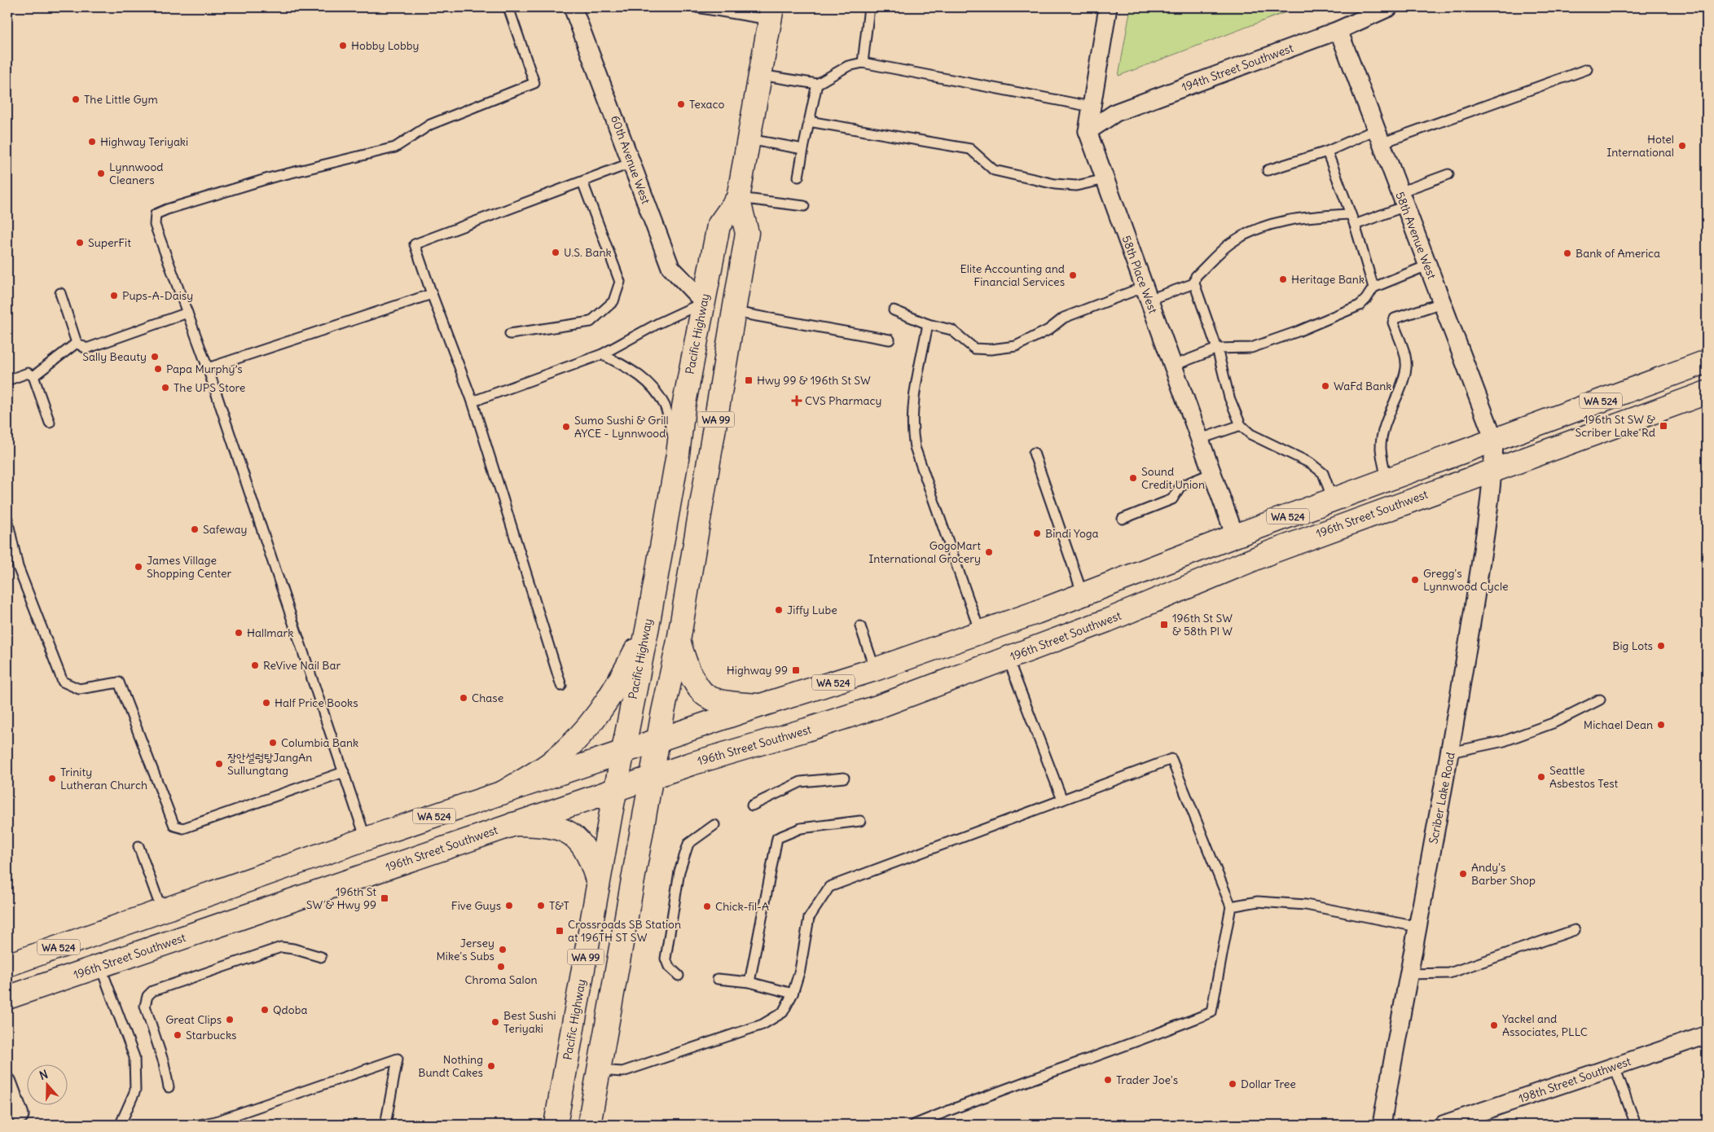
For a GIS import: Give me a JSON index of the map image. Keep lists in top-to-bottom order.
{
  "streets": {
    "main road": [
      "Pacific Highway",
      "WA 524",
      "WA 99",
      "196th Street Southwest"
    ],
    "street": [
      "194th Street Southwest",
      "60th Avenue West",
      "58th Avenue West",
      "58th Place West",
      "Scriber Lake Road",
      "198th Street Southwest"
    ]
  },
  "crossings": [
    ["194th Street Southwest", "58th Avenue West"],
    ["194th Street Southwest", "58th Place West"],
    ["60th Avenue West", "Pacific Highway"],
    ["58th Avenue West", "WA 524"],
    ["58th Place West", "WA 524"],
    ["Pacific Highway", "WA 524"],
    ["Pacific Highway", "196th Street Southwest"],
    ["196th Street Southwest", "Scriber Lake Road"]
  ],
  "places": {
    "other": [
      "Hobby Lobby",
      "The Little Gym",
      "Texaco",
      "Highway Teriyaki",
      "Hotel International",
      "Lynnwood Cleaners",
      "SuperFit",
      "U.S. Bank",
      "Bank of America",
      "Elite Accounting and Financial Services",
      "Heritage Bank",
      "Pups-A-Daisy",
      "Sally Beauty",
      "Papa Murphy’s",
      "WaFd Bank",
      "The UPS Store",
      "Sumo Sushi & Grill AYCE - Lynnwood",
      "Sound Credit Union",
      "Safeway",
      "Bindi Yoga",
      "GogoMart International Grocery",
      "James Village Shopping Center",
      "Gregg's Lynnwood Cycle",
      "Jiffy Lube",
      "Hallmark",
      "Big Lots",
      "ReVive Nail Bar",
      "Chase",
      "Half Price Books",
      "Michael Dean",
      "Columbia Bank",
      "장안설렁탕JangAn Sullungtang",
      "Seattle Asbestos Test",
      "Trinity Lutheran Church",
      "Andy's Barber Shop",
      "Five Guys",
      "T&T",
      "Chick-fil-A",
      "Jersey Mike's Subs",
      "Chroma Salon",
      "Qdoba",
      "Great Clips",
      "Best Sushi Teriyaki",
      "Yackel and Associates, PLLC",
      "Starbucks",
      "Nothing Bundt Cakes",
      "Trader Joe's",
      "Dollar Tree"
    ],
    "transit": [
      "Hwy 99 & 196th St SW",
      "196th St SW & Scriber Lake Rd",
      "196th St SW & 58th Pl W",
      "Highway 99",
      "196th St SW & Hwy 99",
      "Crossroads SB Station at 196TH ST SW"
    ],
    "health": ["CVS Pharmacy"]
  },
  "north": "top"
}
